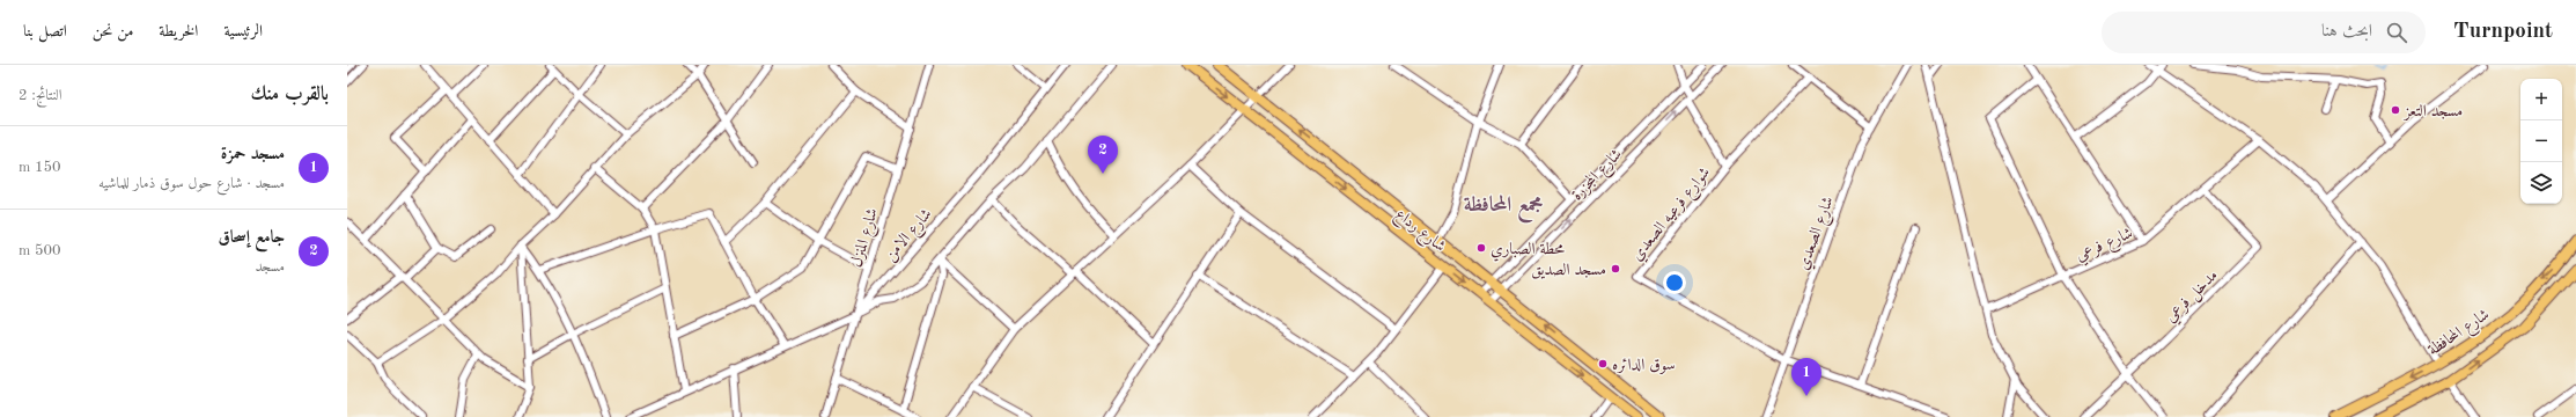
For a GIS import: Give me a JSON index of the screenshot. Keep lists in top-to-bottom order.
{
  "streets": {
    "main road": ["شارع رداع", "شارع المحافظة"],
    "street": [
      "شارع المجزرة",
      "شوارع فرعيه الصعدي",
      "شارع الصعدي",
      "شارع الامن",
      "شارع المنزل",
      "شارع فرعي",
      "مدخل فرعي"
    ]
  },
  "crossings": [
    ["شارع المجزرة", "شوارع فرعيه الصعدي"],
    ["شارع المجزرة", "شارع رداع"],
    ["شوارع فرعيه الصعدي", "شارع الصعدي"],
    ["شارع الامن", "شارع المنزل"],
    ["شارع فرعي", "مدخل فرعي"]
  ],
  "districts": ["مجمع المحافظة"],
  "places": [
    "مسجد التعز",
    "محطة الصباري",
    "مسجد الصديق",
    "سوق الدائره"
  ],
  "page": {
    "header": "Turnpoint",
    "search": "ابحث هنا",
    "nav": [
      "الرئيسية",
      "الخريطة",
      "من نحن",
      "اتصل بنا"
    ],
    "heading": ["بالقرب منك", "النتائج: 2"],
    "map_buttons": ["+", "−"],
    "list": [
      {
        "mark": "1",
        "name": "مسجد حمزة",
        "note": "مسجد · شارع حول سوق ذمار للماشيه",
        "value": "150 m"
      },
      {
        "mark": "2",
        "name": "جامع إسحاق",
        "note": "مسجد",
        "value": "500 m"
      }
    ],
    "pins": ["2", "1"]
  }
}
